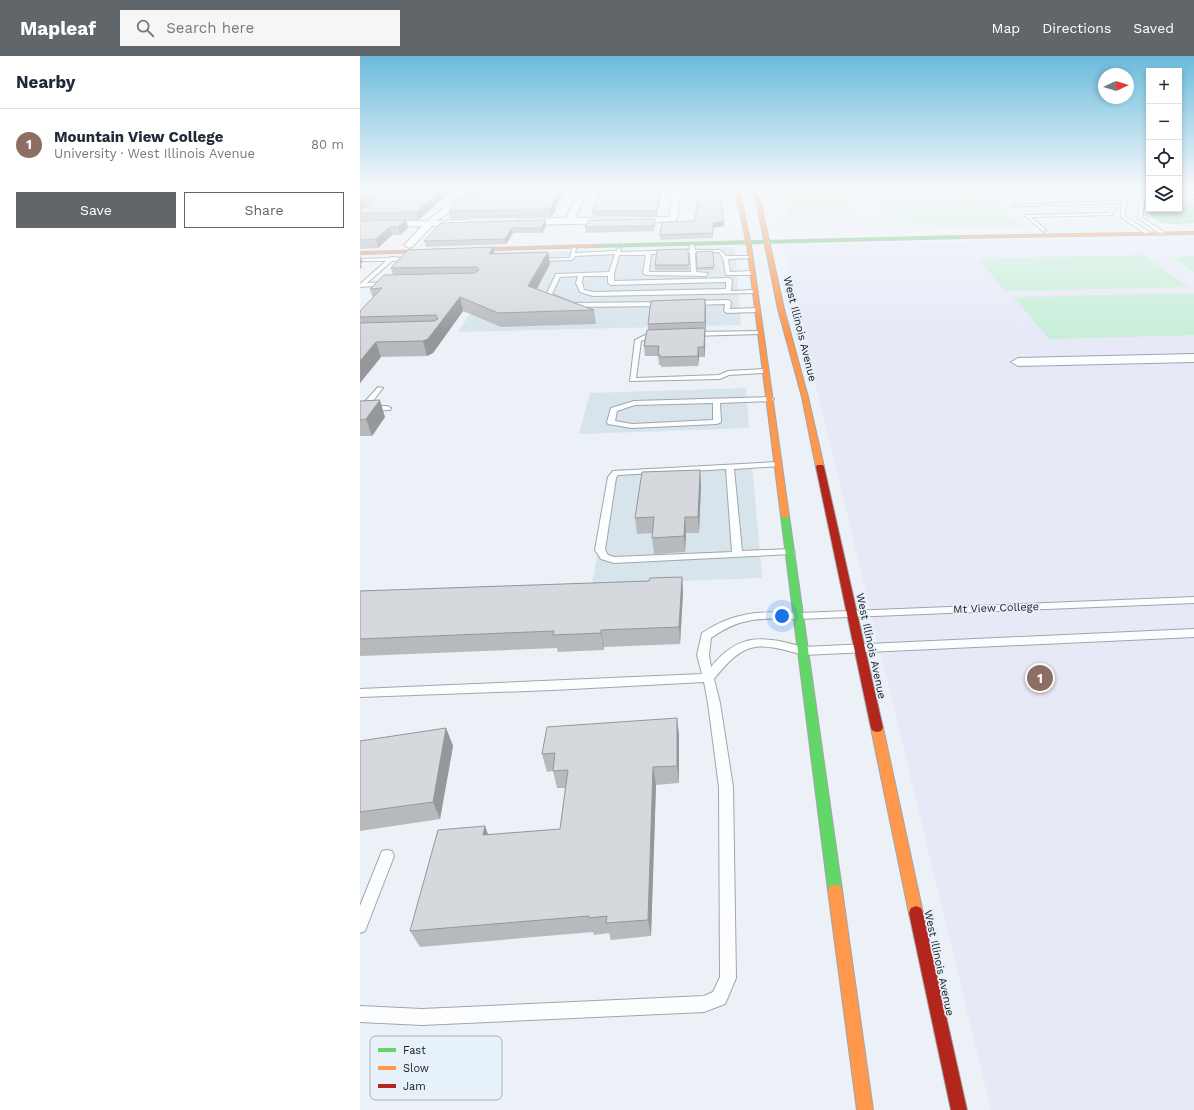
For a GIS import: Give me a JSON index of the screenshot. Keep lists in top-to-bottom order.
{
  "streets": {
    "main road": ["West Illinois Avenue"],
    "lane": ["Mt View College"]
  },
  "crossings": [
    ["West Illinois Avenue", "Mt View College"]
  ],
  "legend": ["Fast", "Slow", "Jam"],
  "north": "right",
  "page": {
    "header": "Mapleaf",
    "search": "Search here",
    "nav": ["Map", "Directions", "Saved"],
    "heading": "Nearby",
    "map_buttons": ["+", "−"],
    "list": [
      {
        "mark": "1",
        "name": "Mountain View College",
        "note": "University · West Illinois Avenue",
        "value": "80 m"
      }
    ],
    "buttons": ["Save", "Share"],
    "pins": "1"
  }
}
